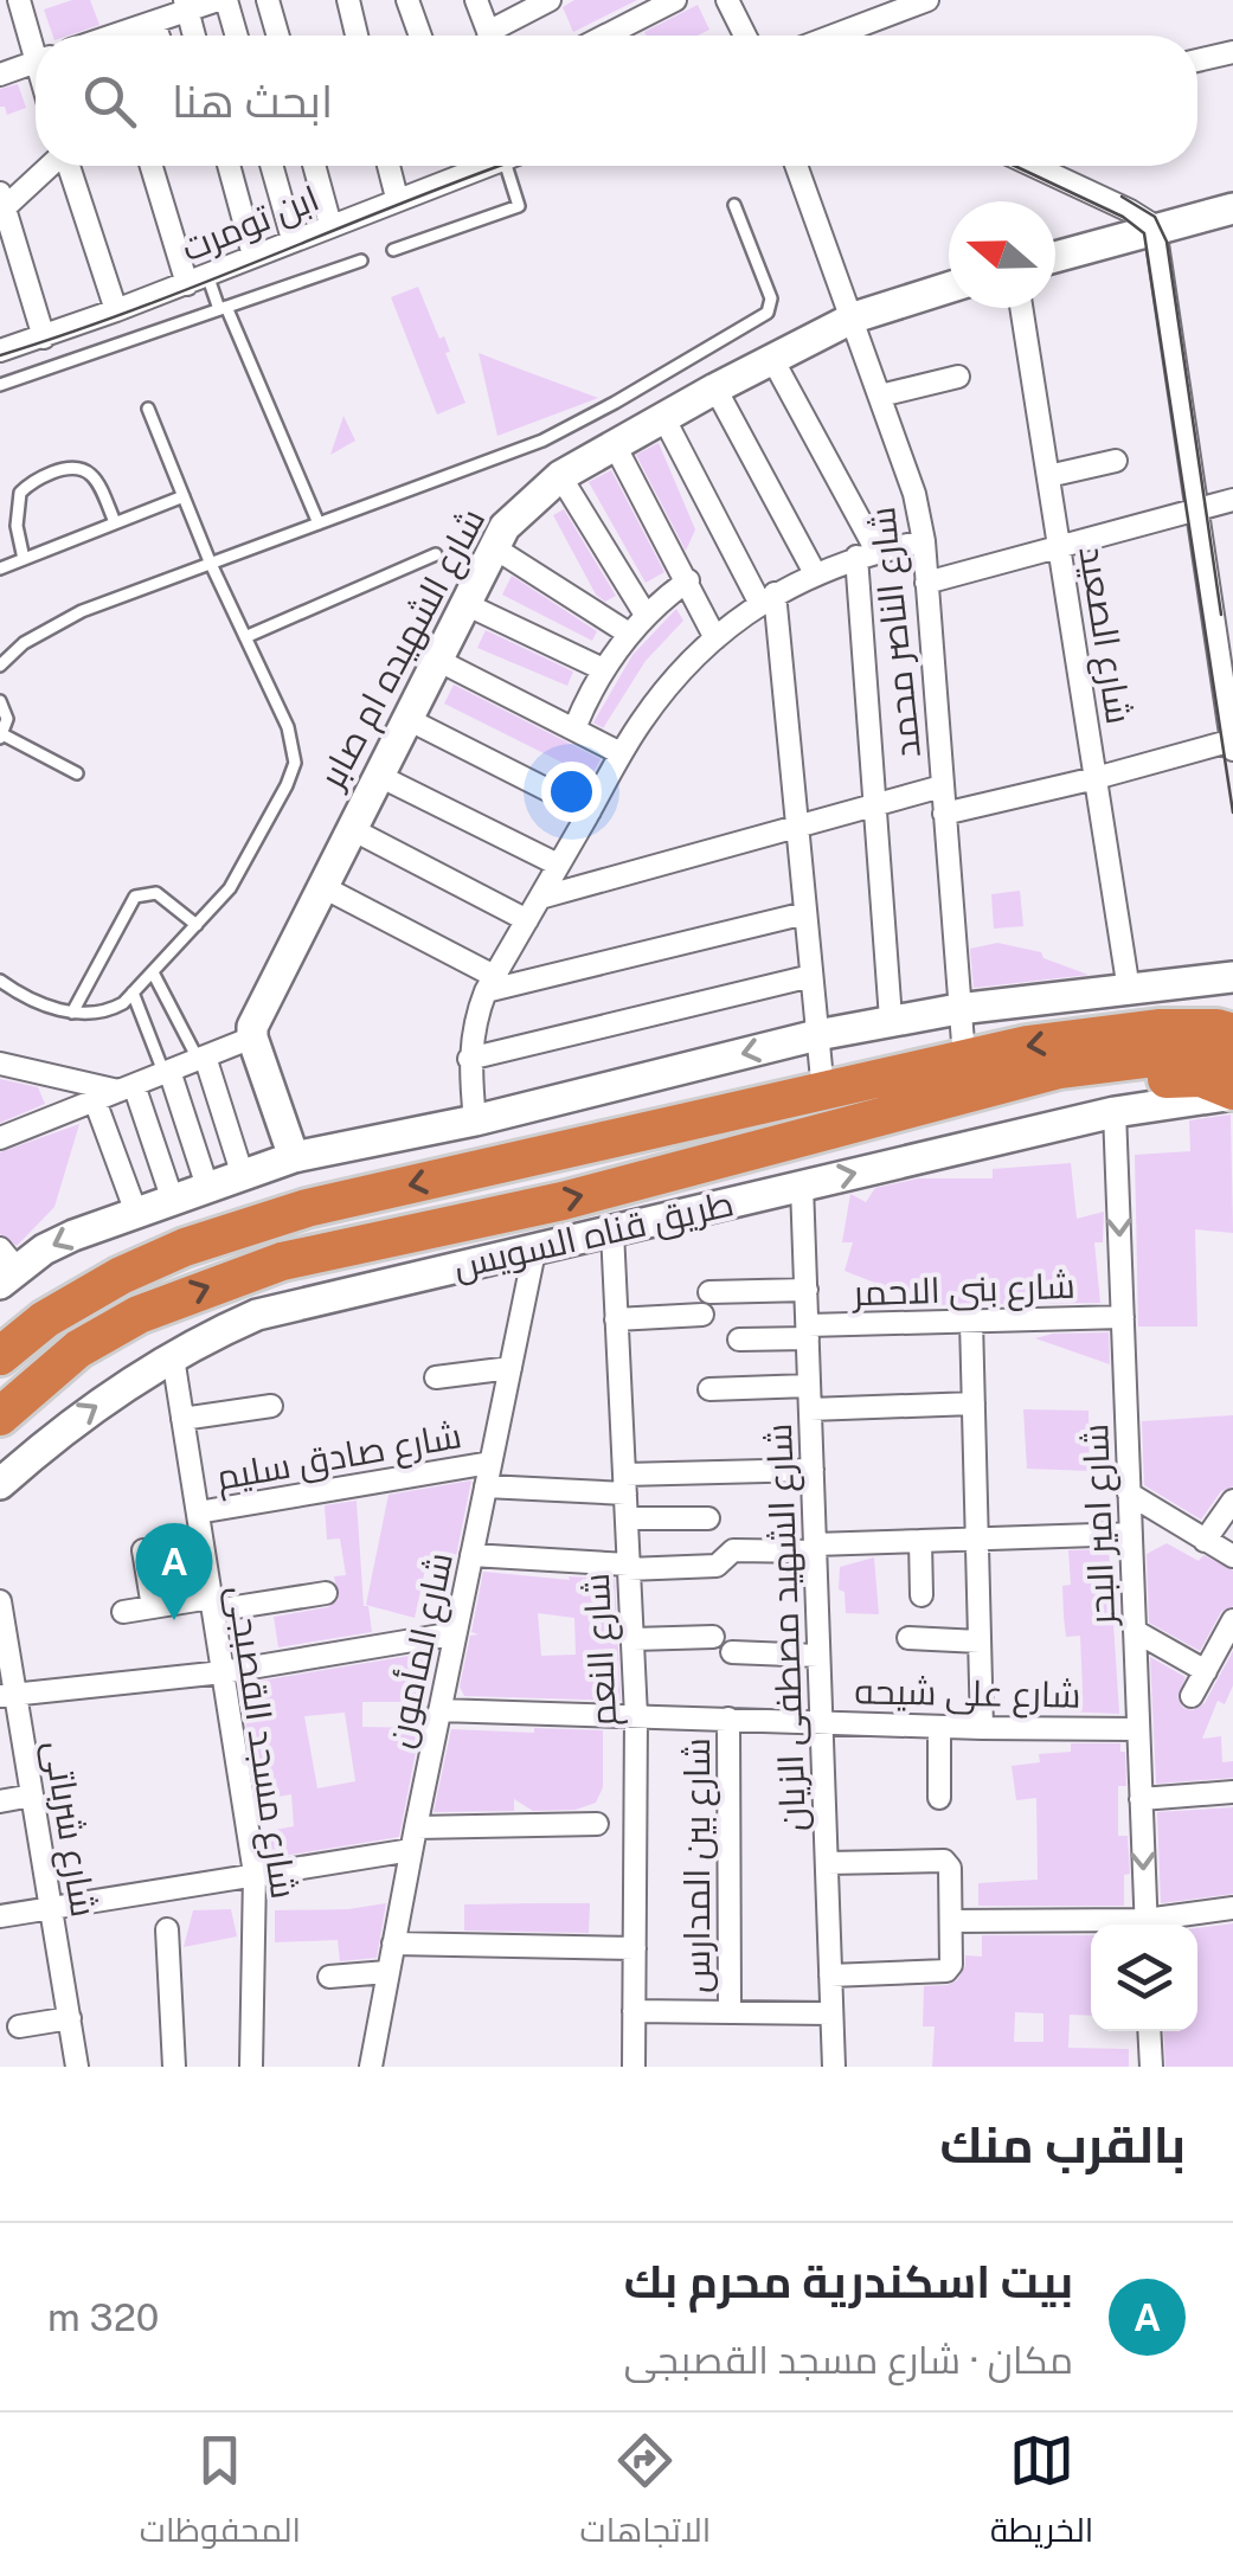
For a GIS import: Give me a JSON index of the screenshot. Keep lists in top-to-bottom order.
{
  "streets": {
    "highway": ["طريق قناه السويس"],
    "street": [
      "ابن تومرت",
      "شارع الناصر محمد",
      "شارع الصعيد",
      "شارع الشهيده ام صابر",
      "شارع بنى الاحمر",
      "شارع صادق سليم",
      "شارع امير البحر",
      "شارع الشهيد مصطفى الزيان",
      "شارع المأمون",
      "شارع النعم",
      "شارع على شيحه",
      "شارع مسجد القصبجى",
      "شارع شرباتى",
      "شارع بين المدارس"
    ]
  },
  "crossings": [
    ["شارع الناصر محمد", "شارع الشهيده ام صابر"],
    ["شارع الناصر محمد", "طريق قناه السويس"],
    ["طريق قناه السويس", "شارع امير البحر"],
    ["طريق قناه السويس", "شارع الشهيد مصطفى الزيان"],
    ["طريق قناه السويس", "شارع المأمون"],
    ["طريق قناه السويس", "شارع النعم"],
    ["طريق قناه السويس", "شارع مسجد القصبجى"],
    ["شارع بنى الاحمر", "شارع امير البحر"],
    ["شارع بنى الاحمر", "شارع الشهيد مصطفى الزيان"],
    ["شارع صادق سليم", "شارع المأمون"],
    ["شارع صادق سليم", "شارع مسجد القصبجى"],
    ["شارع امير البحر", "شارع على شيحه"],
    ["شارع الشهيد مصطفى الزيان", "شارع على شيحه"],
    ["شارع المأمون", "شارع على شيحه"],
    ["شارع النعم", "شارع على شيحه"],
    ["شارع على شيحه", "شارع بين المدارس"]
  ],
  "one_way": ["شارع امير البحر"],
  "north": "left",
  "page": {
    "search": "ابحث هنا",
    "pins": "A",
    "heading": "بالقرب منك",
    "list": [
      {
        "mark": "A",
        "name": "بيت اسكندرية محرم بك",
        "note": "مكان · شارع مسجد القصبجى",
        "value": "320 m"
      }
    ],
    "nav": ["الخريطة", "الاتجاهات", "المحفوظات"]
  }
}
